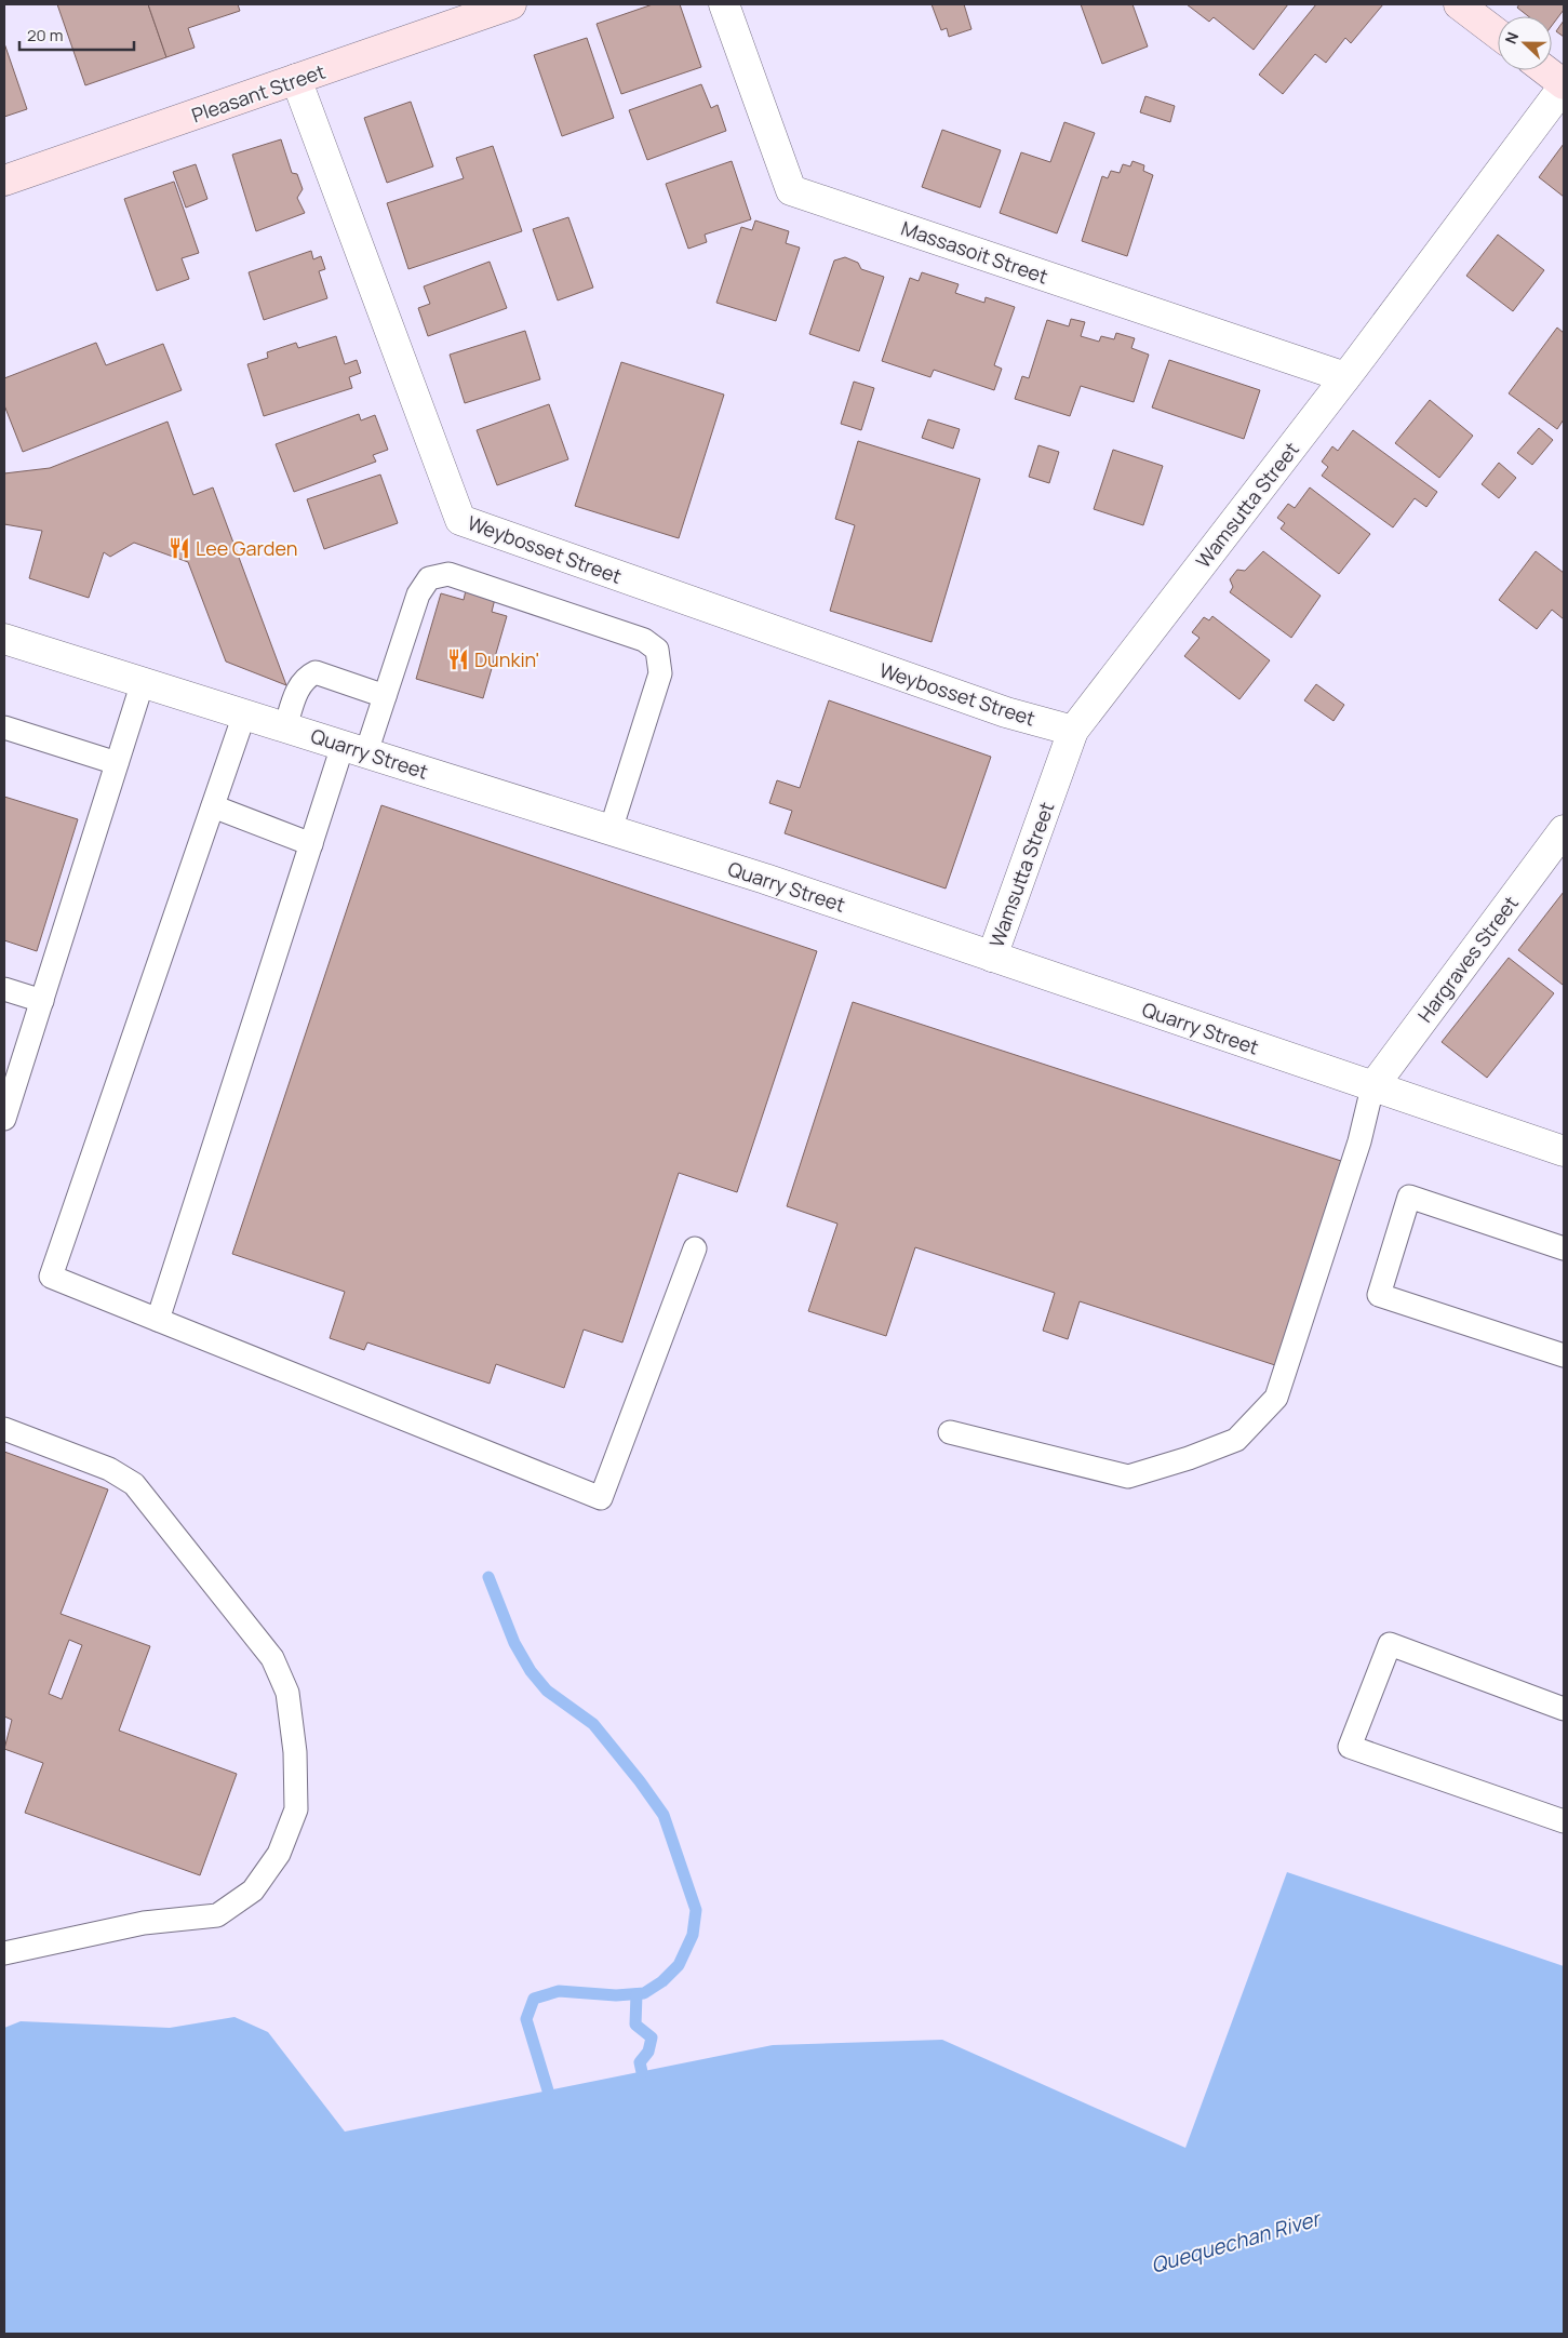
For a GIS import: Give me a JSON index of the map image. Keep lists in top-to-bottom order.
{
  "streets": {
    "main road": ["Pleasant Street"],
    "street": [
      "Massasoit Street",
      "Wamsutta Street",
      "Weybosset Street",
      "Quarry Street",
      "Hargraves Street"
    ]
  },
  "crossings": [
    ["Pleasant Street", "Weybosset Street"],
    ["Massasoit Street", "Wamsutta Street"],
    ["Wamsutta Street", "Weybosset Street"],
    ["Wamsutta Street", "Quarry Street"],
    ["Quarry Street", "Hargraves Street"]
  ],
  "water": ["Quequechan River"],
  "places": {
    "restaurant": ["Lee Garden", "Dunkin'"]
  },
  "scale_bar": "20 m",
  "north": "left"
}
